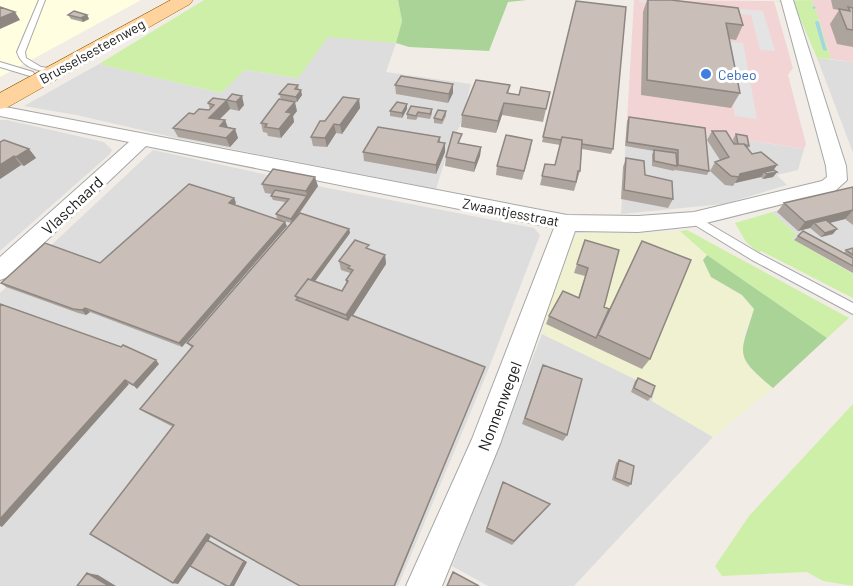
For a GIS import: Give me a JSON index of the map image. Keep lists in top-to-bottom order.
{
  "streets": {
    "main road": ["Brusselsesteenweg"],
    "street": ["Vlaschaard", "Zwaantjesstraat", "Nonnenwegel"]
  },
  "crossings": [
    ["Vlaschaard", "Zwaantjesstraat"],
    ["Zwaantjesstraat", "Nonnenwegel"]
  ],
  "places": ["Cebeo"]
}
